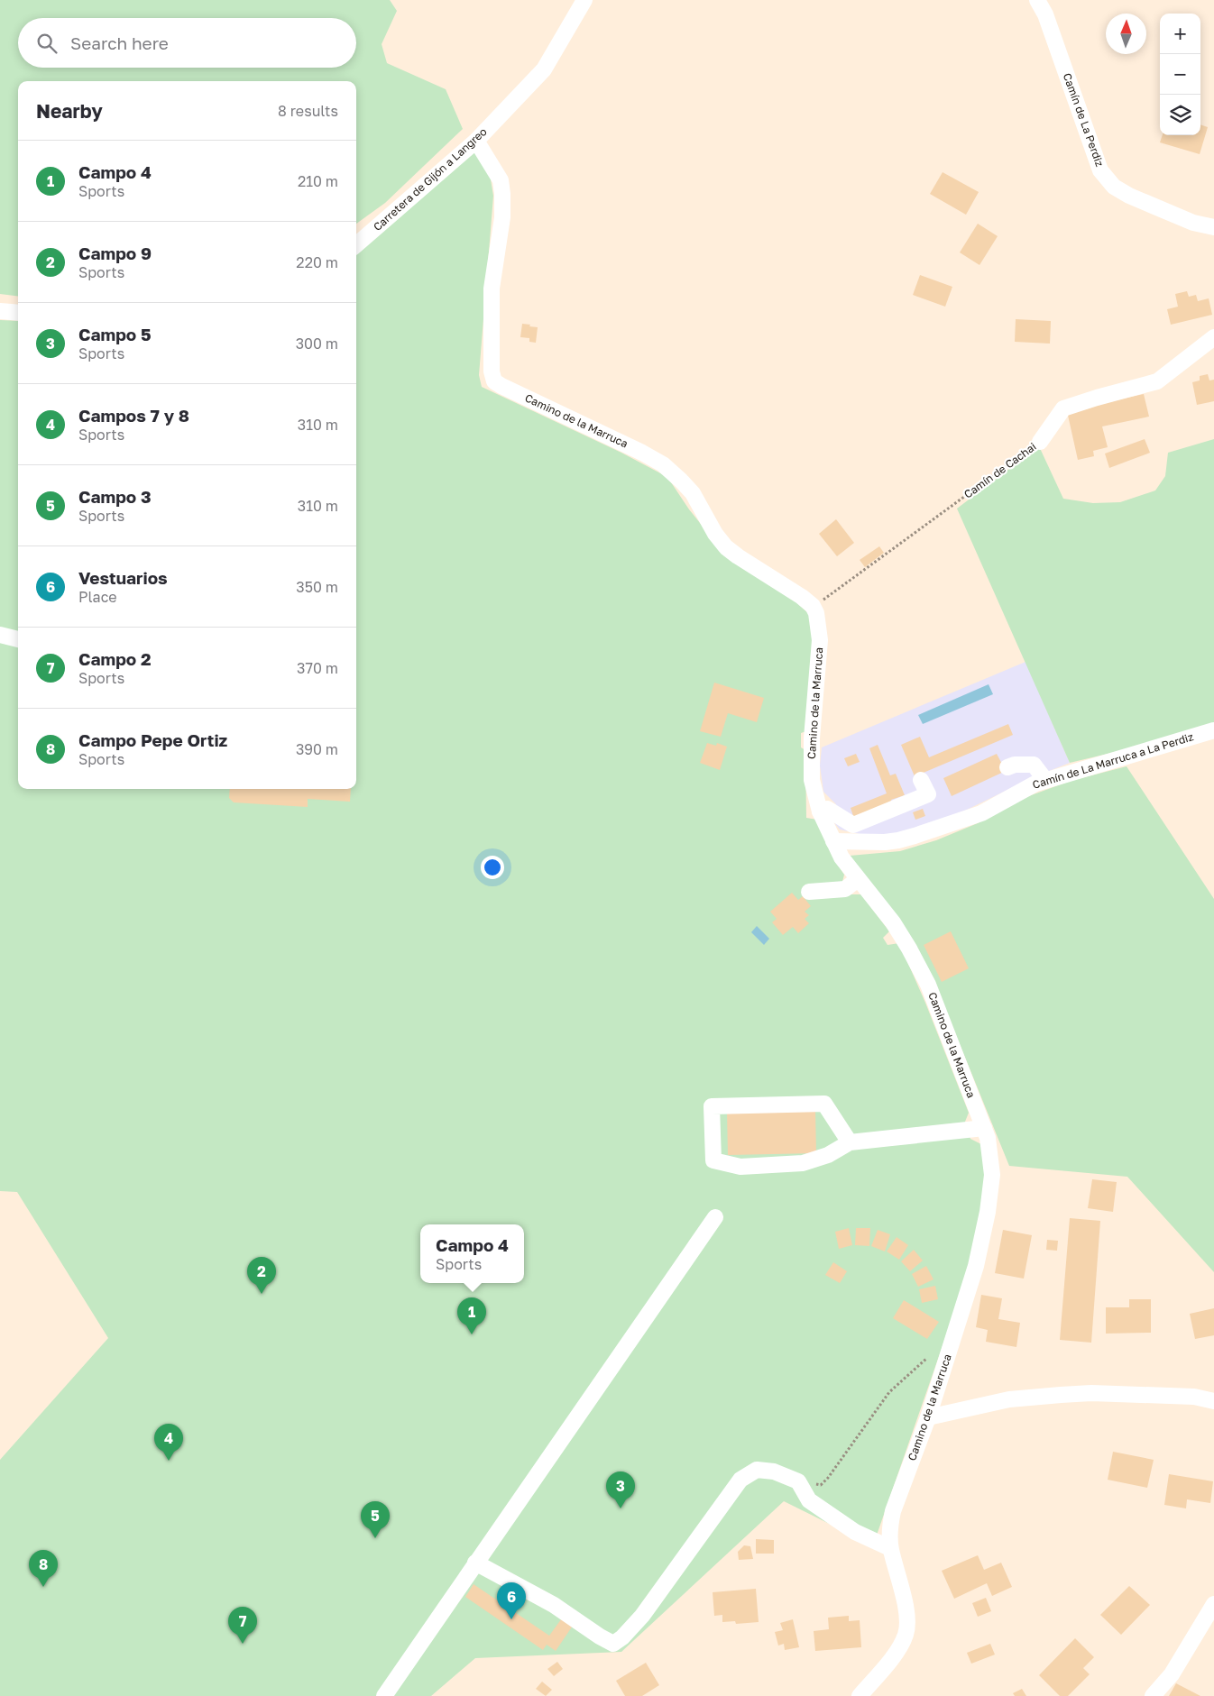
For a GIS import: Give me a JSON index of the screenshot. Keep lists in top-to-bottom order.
{
  "streets": {
    "street": [
      "Camín de La Perdiz",
      "Carretera de Gijón a Langreo",
      "Camino de la Marruca",
      "Camín de Cachai",
      "Camín de La Marruca a La Perdiz"
    ]
  },
  "crossings": [
    ["Carretera de Gijón a Langreo", "Camino de la Marruca"],
    ["Camino de la Marruca", "Camín de Cachai"],
    ["Camino de la Marruca", "Camín de La Marruca a La Perdiz"]
  ],
  "north": "top",
  "page": {
    "map_buttons": ["+", "−"],
    "search": "Search here",
    "heading": ["Nearby", "8 results"],
    "list": [
      {
        "mark": "1",
        "name": "Campo 4",
        "note": "Sports",
        "value": "210 m"
      },
      {
        "mark": "2",
        "name": "Campo 9",
        "note": "Sports",
        "value": "220 m"
      },
      {
        "mark": "3",
        "name": "Campo 5",
        "note": "Sports",
        "value": "300 m"
      },
      {
        "mark": "4",
        "name": "Campos 7 y 8",
        "note": "Sports",
        "value": "310 m"
      },
      {
        "mark": "5",
        "name": "Campo 3",
        "note": "Sports",
        "value": "310 m"
      },
      {
        "mark": "6",
        "name": "Vestuarios",
        "note": "Place",
        "value": "350 m"
      },
      {
        "mark": "7",
        "name": "Campo 2",
        "note": "Sports",
        "value": "370 m"
      },
      {
        "mark": "8",
        "name": "Campo Pepe Ortiz",
        "note": "Sports",
        "value": "390 m"
      }
    ],
    "popup": ["Campo 4", "Sports"],
    "pins": [
      "2",
      "1",
      "4",
      "3",
      "5",
      "8",
      "6",
      "7"
    ]
  }
}
